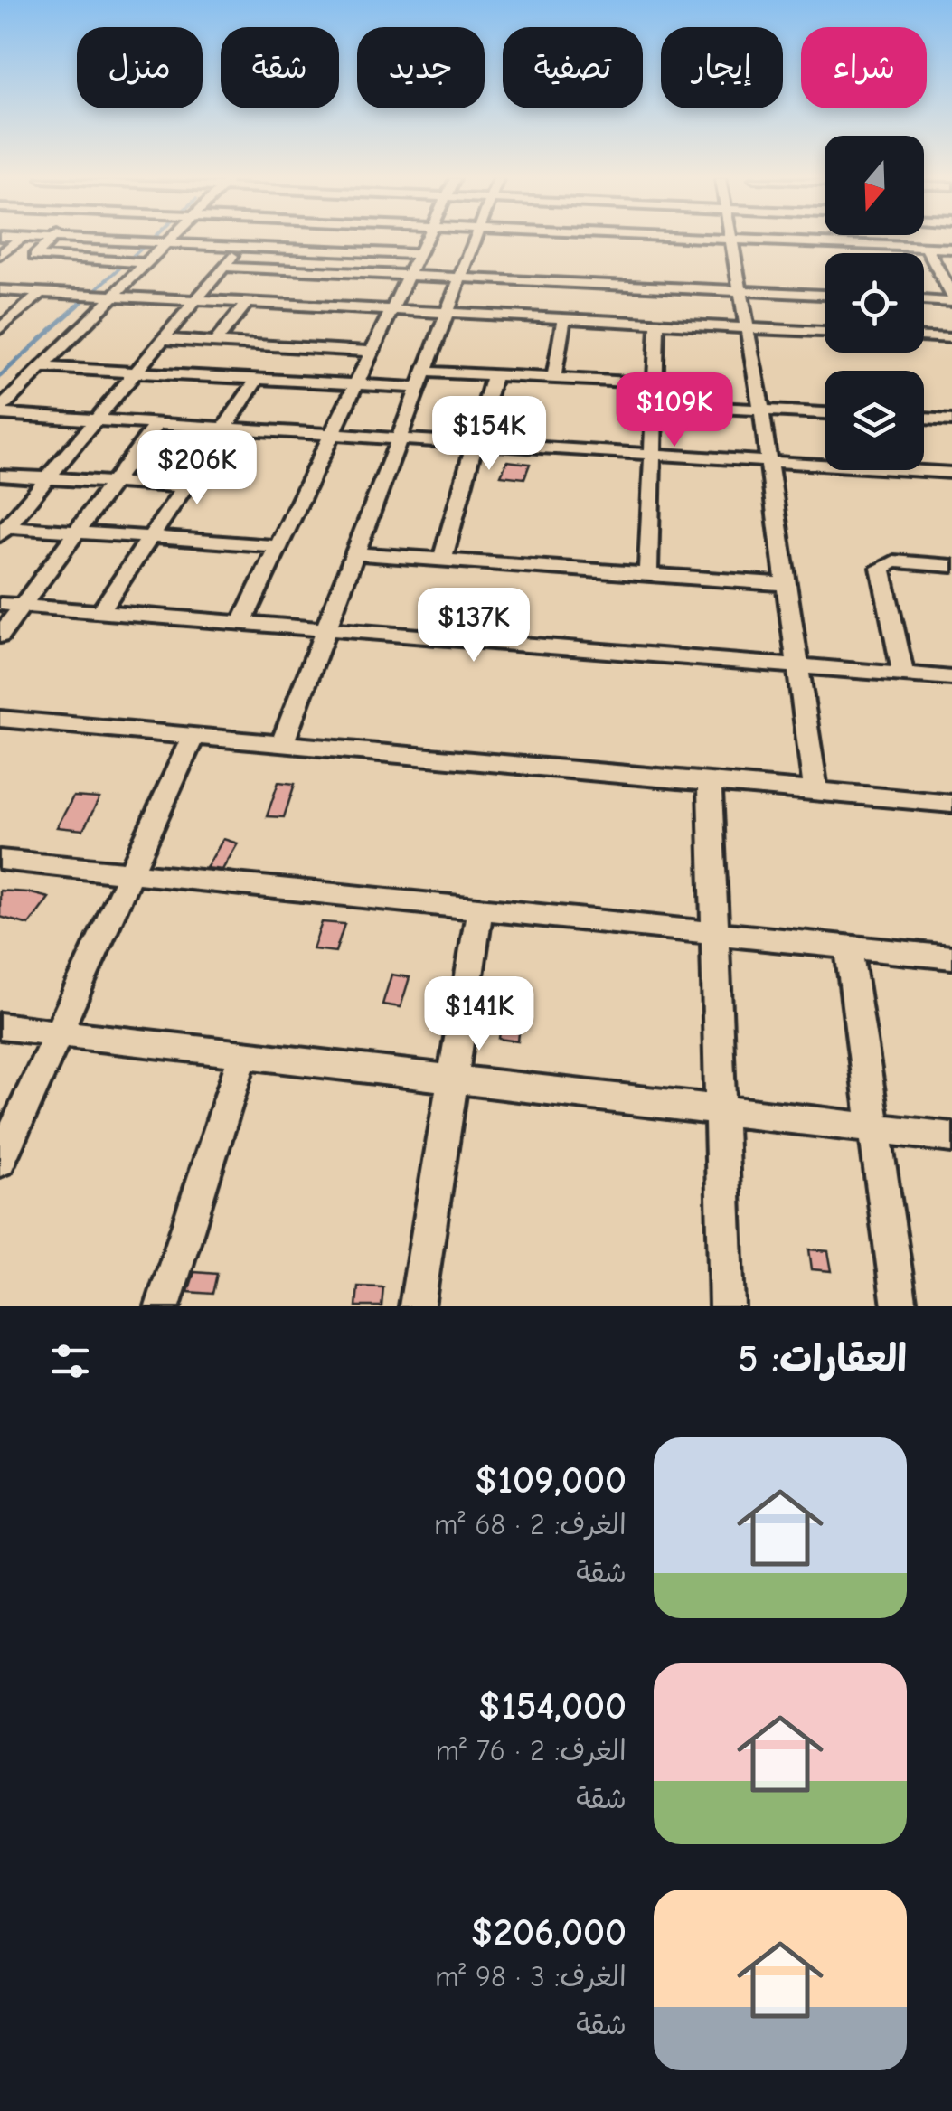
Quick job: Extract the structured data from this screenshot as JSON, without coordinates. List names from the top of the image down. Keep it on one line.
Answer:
{"north":"bottom","page":{"chip":["شراء","إيجار","تصفية","جديد","شقة","منزل"],"price":["$109K","$154K","$206K","$137K","$141K"],"heading":"العقارات: 5","list":[{"name":"$109,000","note":"الغرف: 2 · 68 m² · شقة"},{"name":"$154,000","note":"الغرف: 2 · 76 m² · شقة"},{"name":"$206,000","note":"الغرف: 3 · 98 m² · شقة"}]}}
